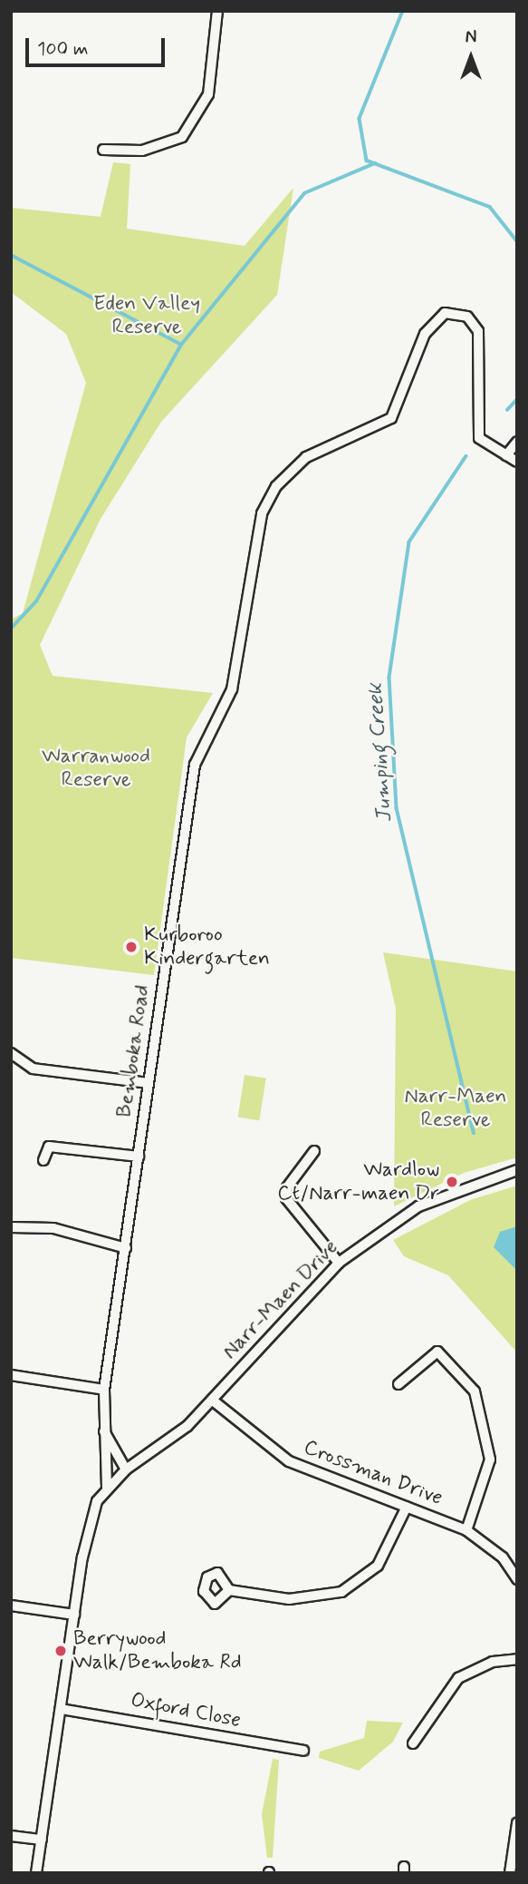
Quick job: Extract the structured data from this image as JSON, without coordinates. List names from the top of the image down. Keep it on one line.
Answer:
{"streets":{"street":["Bemboka Road","Narr-Maen Drive","Crossman Drive","Oxford Close"]},"crossings":[["Narr-Maen Drive","Crossman Drive"]],"water":["Jumping Creek"],"parks":["Eden Valley Reserve","Warranwood Reserve","Narr-Maen Reserve"],"places":["Kurboroo Kindergarten","Wardlow Ct/Narr-maen Dr","Berrywood Walk/Bemboka Rd"],"scale_bar":"100 m","north":"top"}
